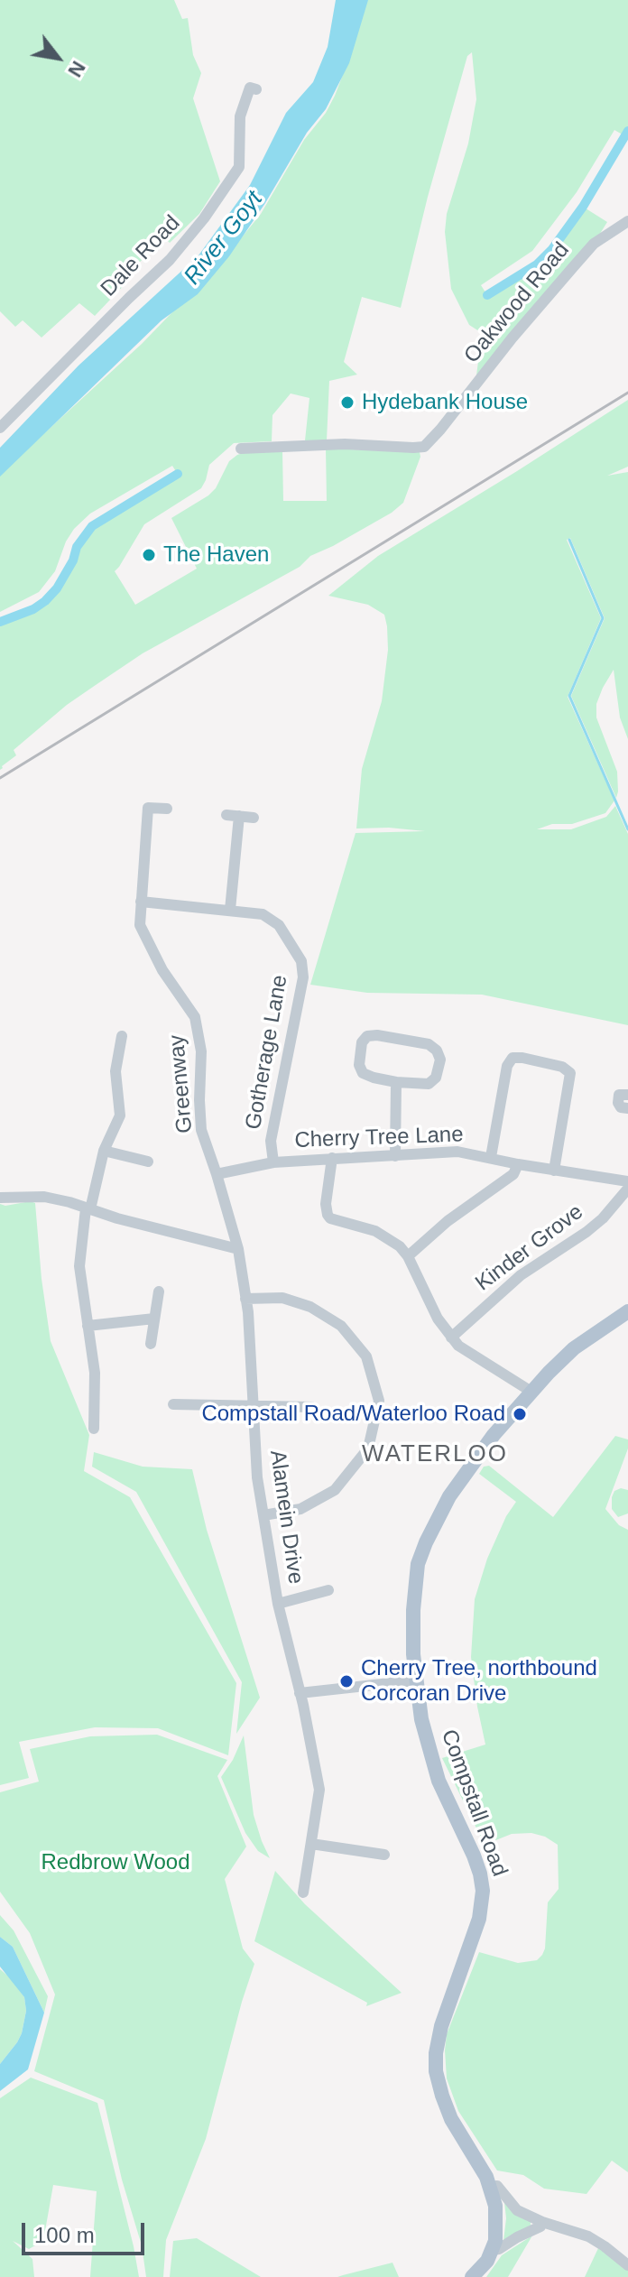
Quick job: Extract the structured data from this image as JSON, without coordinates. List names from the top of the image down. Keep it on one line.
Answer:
{"streets":{"main road":["Compstall Road"],"street":["Dale Road","Oakwood Road","Gotherage Lane","Greenway","Cherry Tree Lane","Kinder Grove","Alamein Drive"]},"crossings":[["Gotherage Lane","Greenway"],["Gotherage Lane","Cherry Tree Lane"],["Greenway","Cherry Tree Lane"],["Greenway","Alamein Drive"],["Cherry Tree Lane","Alamein Drive"]],"districts":["WATERLOO"],"water":["River Goyt"],"parks":["Redbrow Wood"],"places":["Hydebank House","The Haven","Compstall Road/Waterloo Road","Cherry Tree, northbound Corcoran Drive"],"scale_bar":"100 m","north":"bottom right"}
